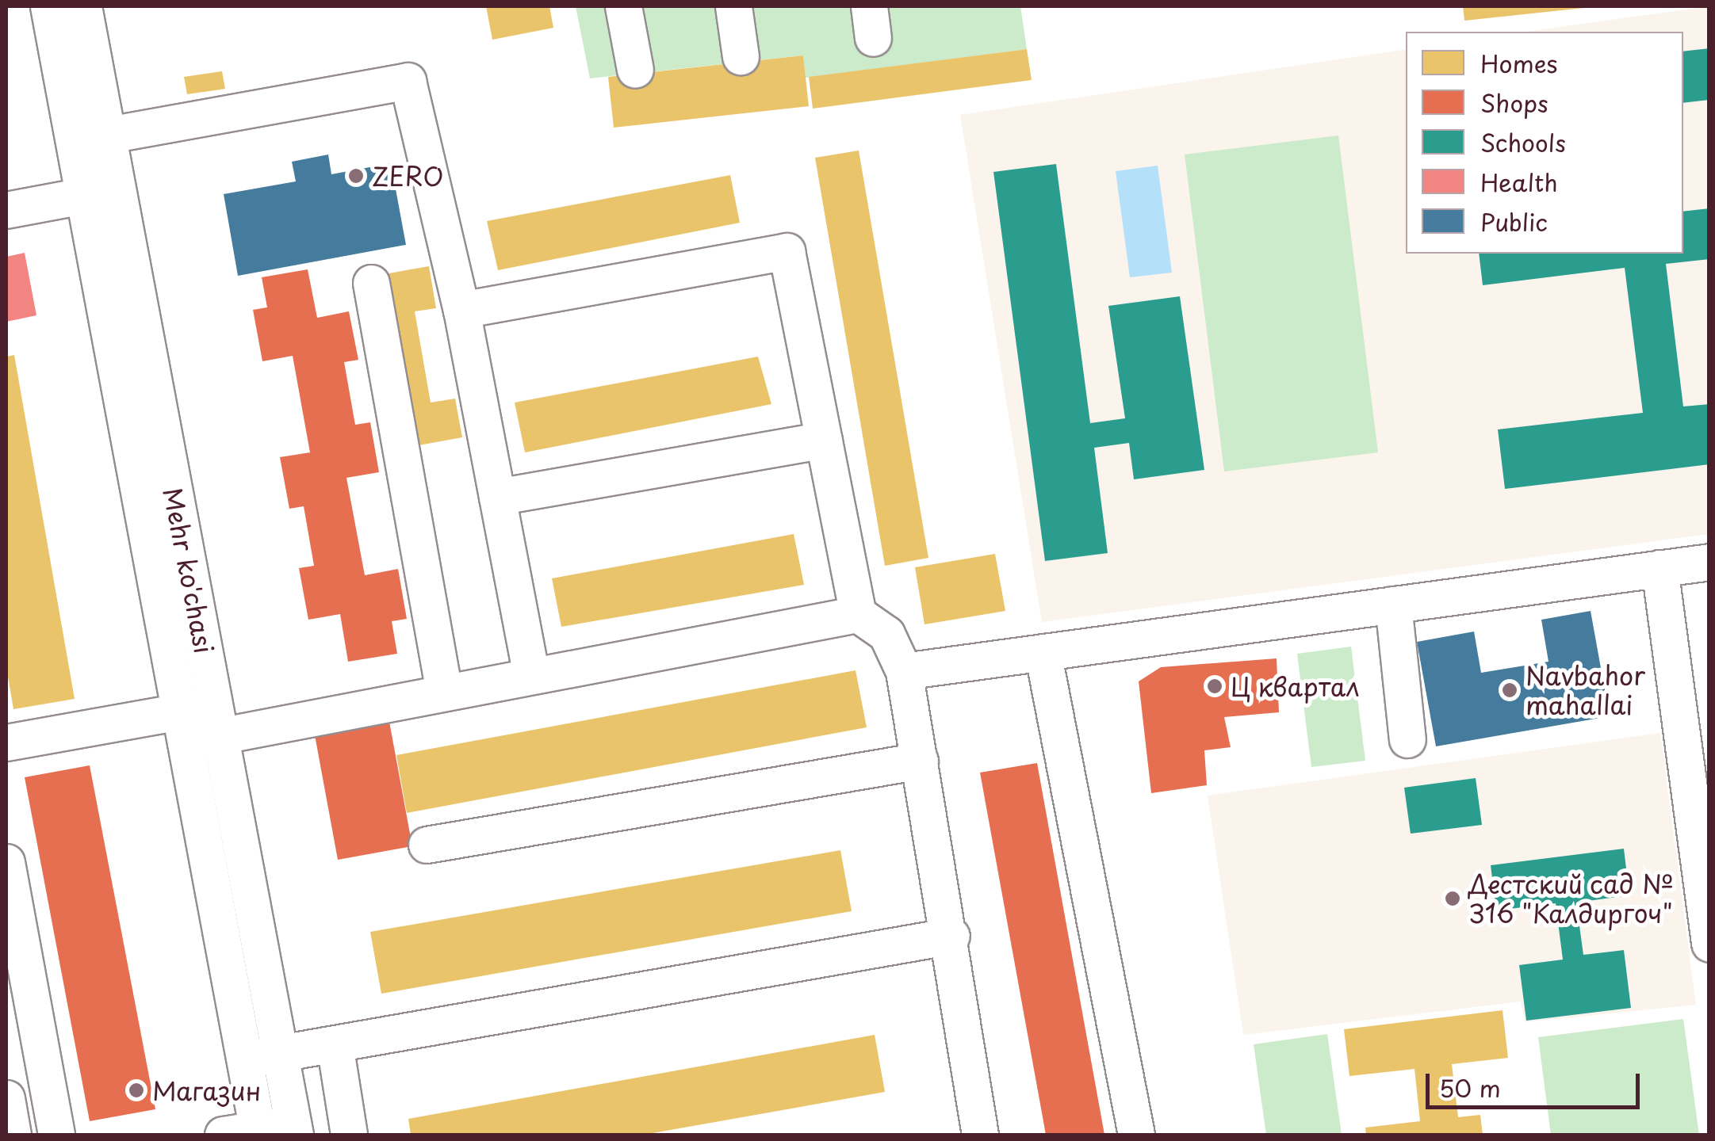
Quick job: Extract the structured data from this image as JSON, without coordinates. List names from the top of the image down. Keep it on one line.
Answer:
{"streets":{"street":["Mehr ko'chasi"]},"places":["ZERO","Ц квартал","Navbahor mahallai","Дестский сад № 316 \"Калдиргоч\"","Магазин"],"legend":["Homes","Shops","Schools","Health","Public"],"scale_bar":"50 m"}
